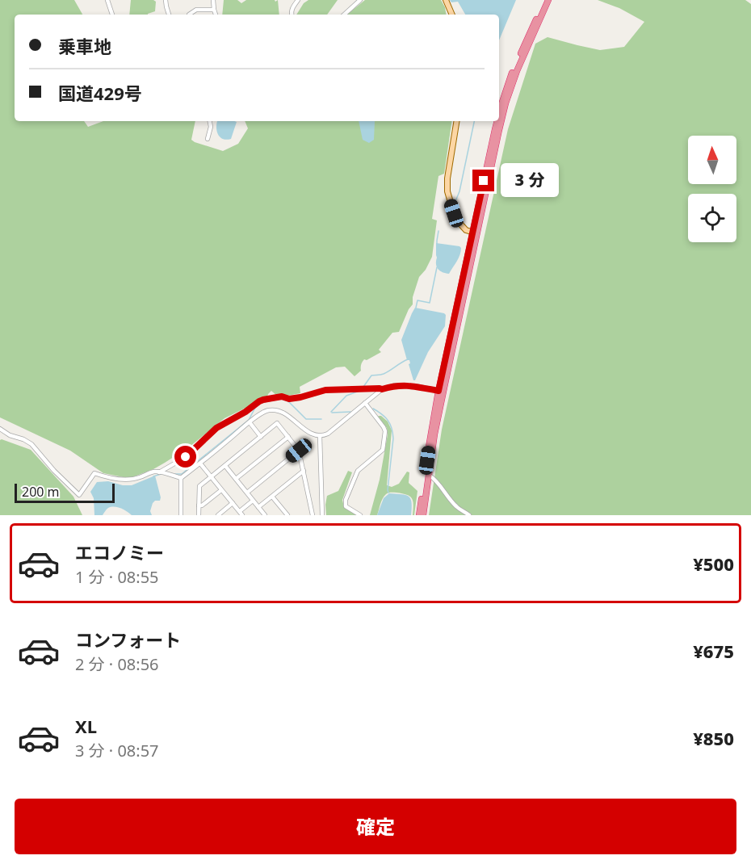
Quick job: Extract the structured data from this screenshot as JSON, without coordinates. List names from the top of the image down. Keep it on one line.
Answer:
{"scale_bar":"200 m","north":"top","page":{"banner":["乗車地","国道429号"],"bubble":"3 分","scale":"200 m","list":[{"name":"エコノミー","note":"1 分 · 08:55","value":"¥500"},{"name":"コンフォート","note":"2 分 · 08:56","value":"¥675"},{"name":"XL","note":"3 分 · 08:57","value":"¥850"}],"buttons":"確定"}}
